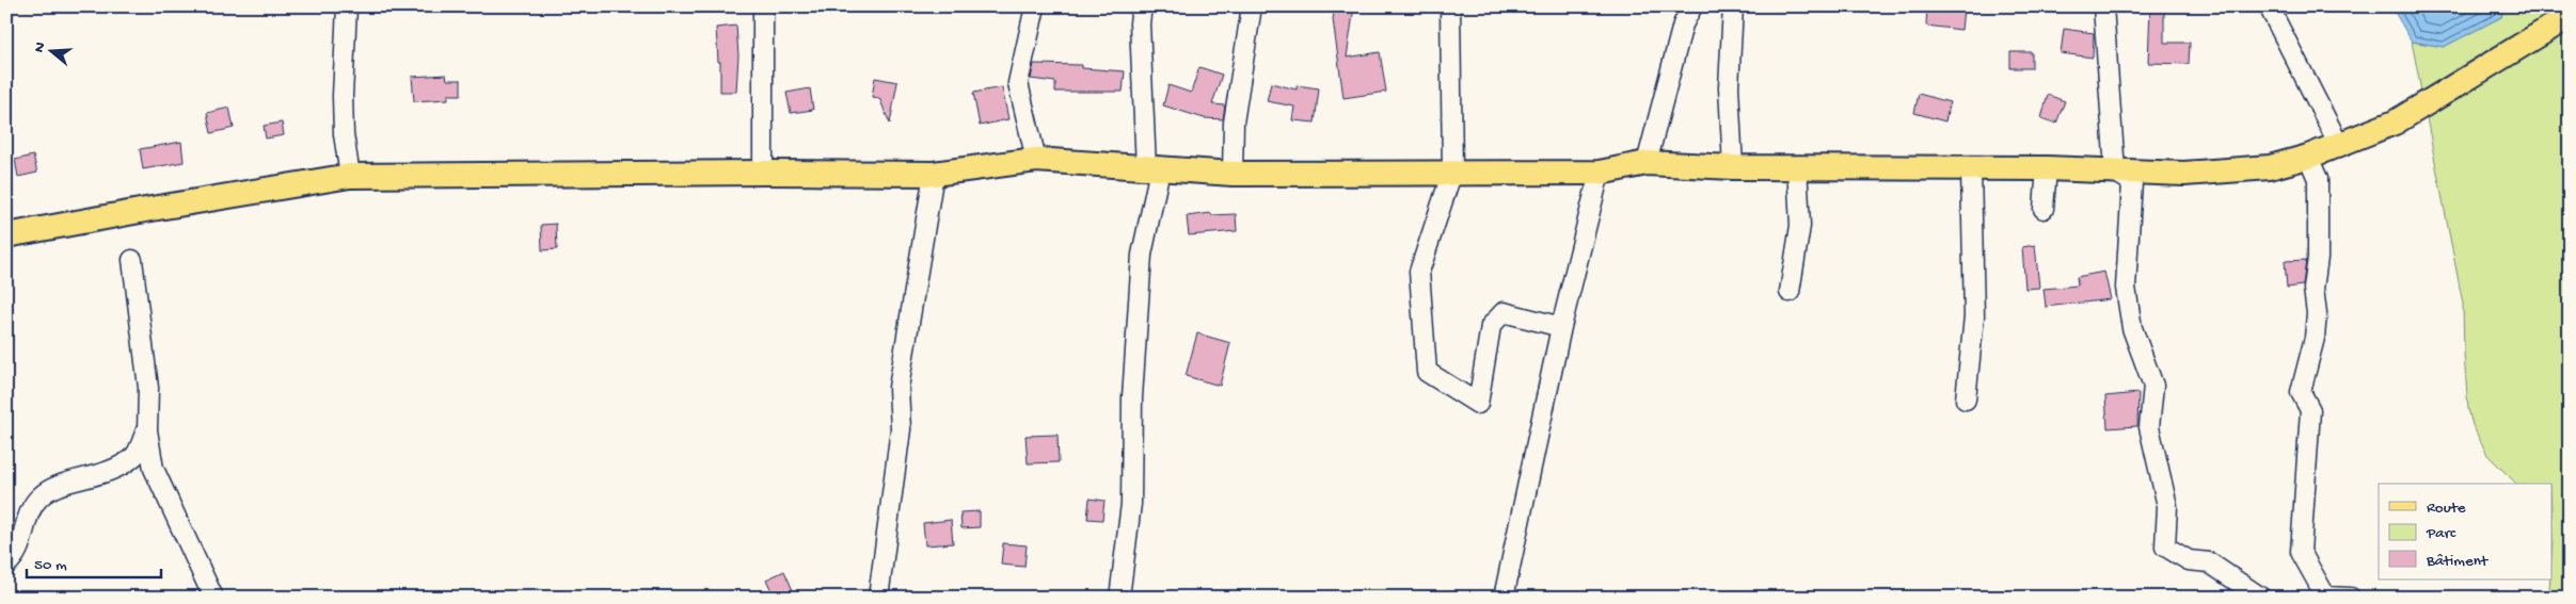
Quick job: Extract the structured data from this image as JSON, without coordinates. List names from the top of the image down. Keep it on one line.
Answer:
{"legend":["Route","Parc","Bâtiment"],"scale_bar":"50 m","north":"left"}
